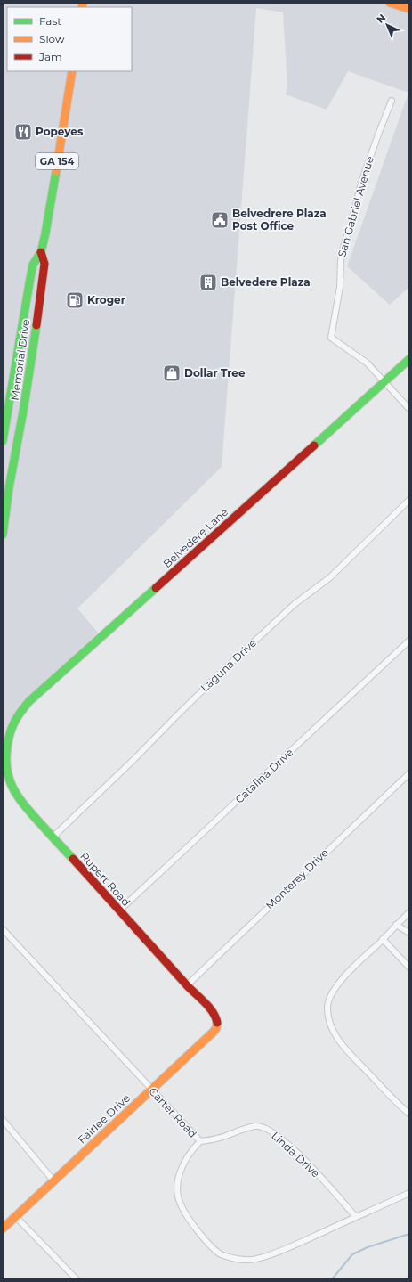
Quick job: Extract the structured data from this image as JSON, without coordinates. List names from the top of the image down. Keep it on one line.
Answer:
{"streets":{"street":["GA 154","San Gabriel Avenue","Memorial Drive","Belvedere Lane","Laguna Drive","Catalina Drive","Rupert Road","Monterey Drive","Carter Road","Fairlee Drive","Linda Drive"]},"crossings":[["San Gabriel Avenue","Belvedere Lane"],["Belvedere Lane","Rupert Road"],["Laguna Drive","Rupert Road"],["Catalina Drive","Rupert Road"],["Rupert Road","Monterey Drive"],["Rupert Road","Fairlee Drive"],["Carter Road","Fairlee Drive"],["Carter Road","Linda Drive"]],"places":{"restaurant":["Popeyes"],"public building":["Belvedrere Plaza Post Office"],"building":["Belvedere Plaza"],"fuel station":["Kroger"],"shop":["Dollar Tree"]},"legend":["Fast","Slow","Jam"],"north":"top left"}
